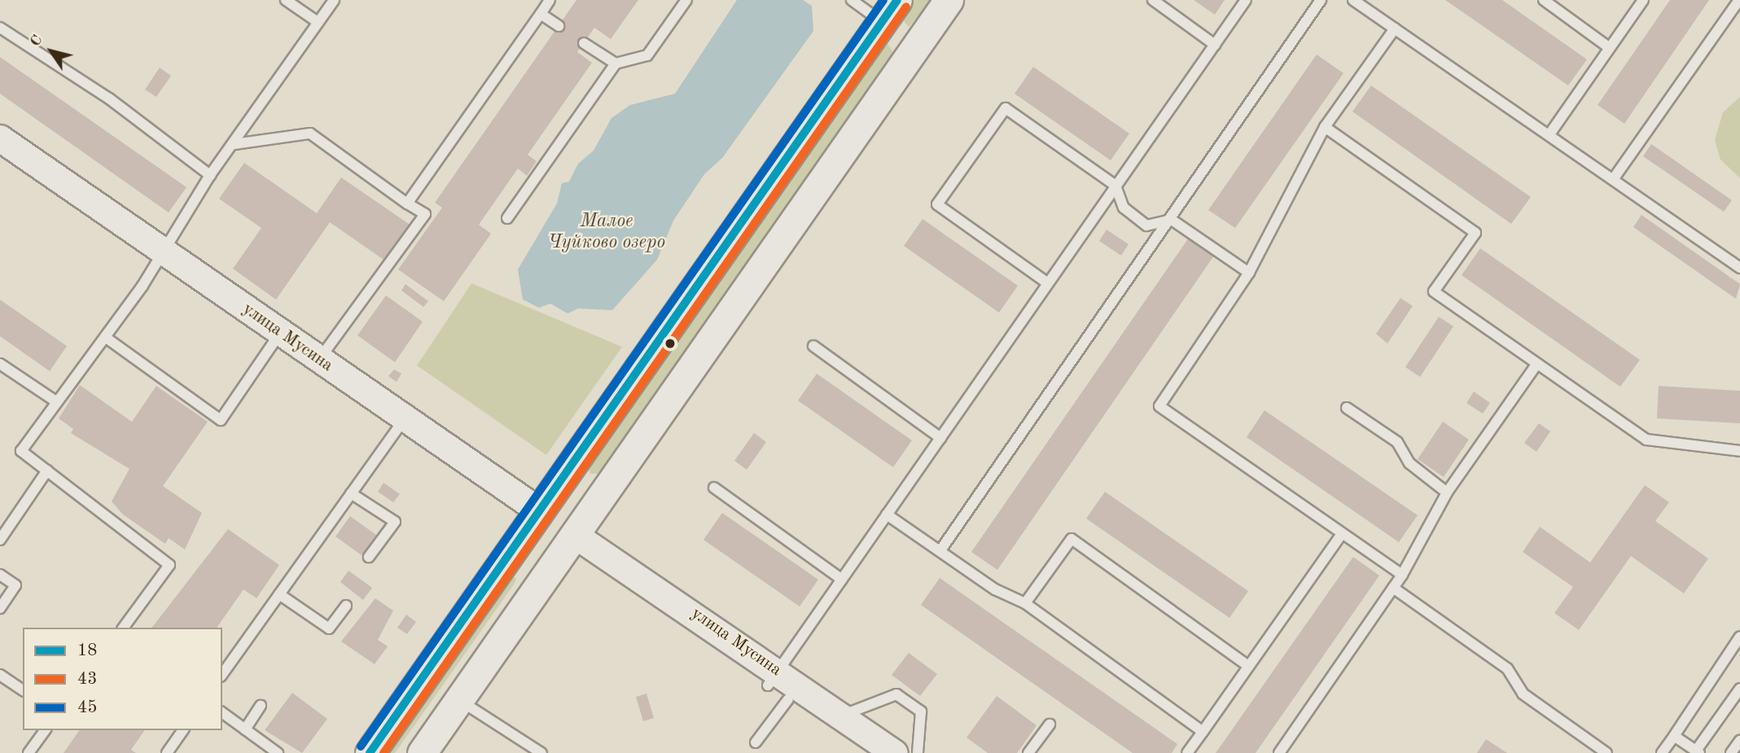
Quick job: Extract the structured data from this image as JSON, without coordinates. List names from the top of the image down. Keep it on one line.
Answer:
{"streets":{"main road":["улица Мусина"]},"water":["Малое Чуйково озеро"],"lines":["transit line 18","transit line 45","transit line 43"],"legend":["18","43","45"],"north":"top left"}
